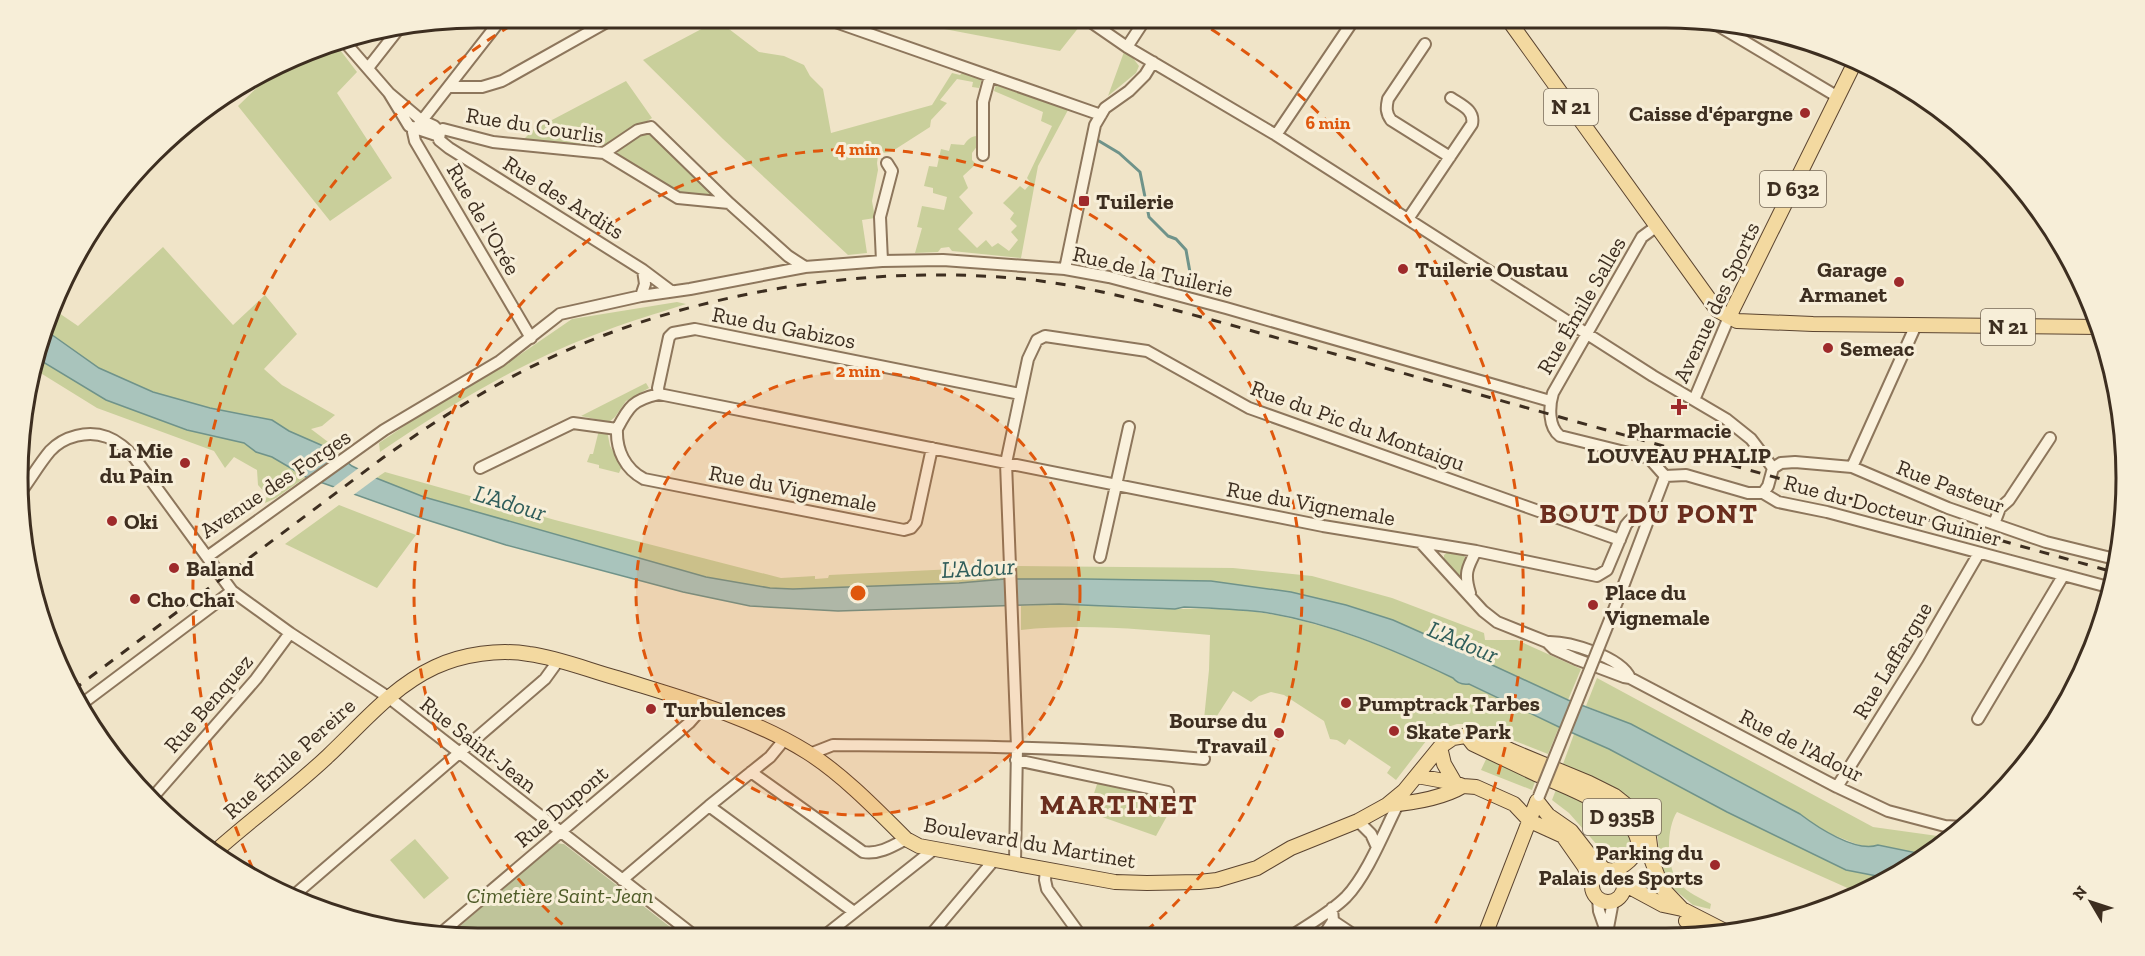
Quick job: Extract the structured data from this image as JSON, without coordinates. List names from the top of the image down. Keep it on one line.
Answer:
{"streets":{"main road":["N 21","D 632","Avenue des Sports","Rue Émile Pereire","D 935B","Boulevard du Martinet"],"street":["Rue du Courlis","Rue des Ardits","Rue de l'Orée","Rue de la Tuilerie","Rue Émile Salles","Rue du Gabizos","Rue du Pic du Montaigu","Avenue des Forges","Rue Pasteur","Rue du Vignemale","Rue du Docteur Guinier","Rue Laffargue","Rue Benquez","Rue Saint-Jean","Rue de l'Adour","Rue Dupont"]},"crossings":[["N 21","Avenue des Sports"],["N 21","Rue Émile Salles"],["Rue du Courlis","Rue des Ardits"],["Rue des Ardits","Rue de l'Orée"],["Rue des Ardits","Rue de la Tuilerie"],["Rue de l'Orée","Avenue des Forges"],["Rue de la Tuilerie","Rue Émile Salles"],["Rue de la Tuilerie","Avenue des Forges"],["Rue Émile Salles","Rue du Docteur Guinier"],["Rue du Gabizos","Rue du Pic du Montaigu"],["Rue du Gabizos","Rue du Vignemale"],["Rue du Pic du Montaigu","Rue du Vignemale"],["Avenue des Forges","Rue Saint-Jean"],["Rue du Vignemale","Rue de l'Adour"],["Rue du Docteur Guinier","Rue Laffargue"],["Rue Laffargue","Rue de l'Adour"],["Rue Benquez","Rue Saint-Jean"],["Rue Saint-Jean","Rue Émile Pereire"],["Rue Saint-Jean","Rue Dupont"],["Rue Saint-Jean","Boulevard du Martinet"],["Rue Émile Pereire","Boulevard du Martinet"],["Rue Dupont","Boulevard du Martinet"]],"districts":["BOUT DU PONT","MARTINET"],"water":["L'Adour"],"parks":["Cimetière Saint-Jean"],"places":{"other":["Caisse d'épargne","Tuilerie Oustau","Garage Armanet","Semeac","La Mie du Pain","Oki","Baland","Cho Chaï","Place du Vignemale","Pumptrack Tarbes","Turbulences","Skate Park","Bourse du Travail","Parking du Palais des Sports"],"transit":["Tuilerie"],"health":["Pharmacie LOUVEAU PHALIP"]},"north":"top left","rings":["6 min","4 min","2 min"]}
